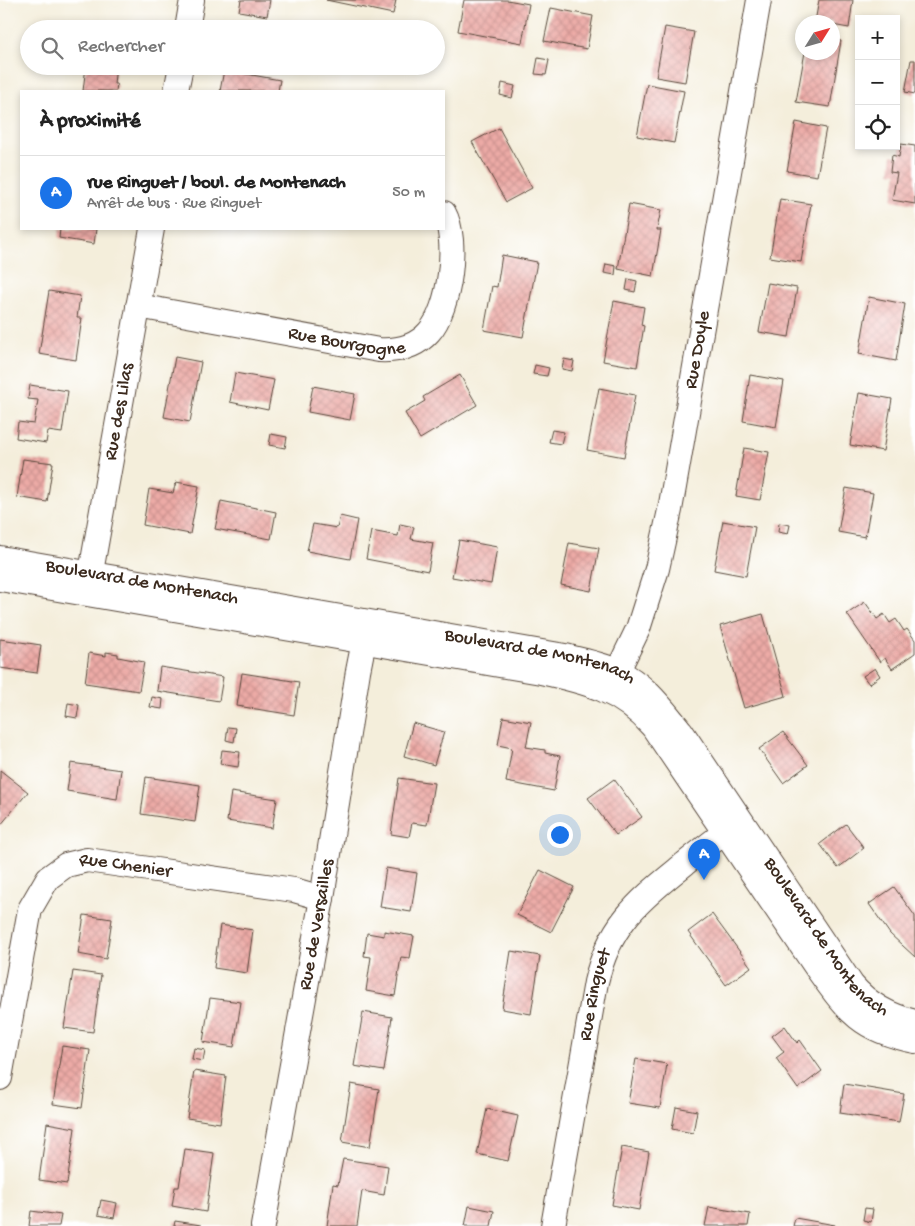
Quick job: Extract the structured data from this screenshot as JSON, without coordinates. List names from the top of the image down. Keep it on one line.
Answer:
{"streets":{"street":["Rue Bourgogne","Rue Doyle","Rue des Lilas","Boulevard de Montenach","Rue Chenier","Rue de Versailles","Rue Ringuet"]},"crossings":[["Rue Bourgogne","Rue des Lilas"],["Rue Doyle","Boulevard de Montenach"],["Rue des Lilas","Boulevard de Montenach"],["Boulevard de Montenach","Rue de Versailles"],["Boulevard de Montenach","Rue Ringuet"],["Rue Chenier","Rue de Versailles"]],"north":"top right","page":{"map_buttons":["+","−"],"search":"Rechercher","heading":"À proximité","list":[{"mark":"A","name":"rue Ringuet / boul. de Montenach","note":"Arrêt de bus · Rue Ringuet","value":"50 m"}],"pins":"A"}}
